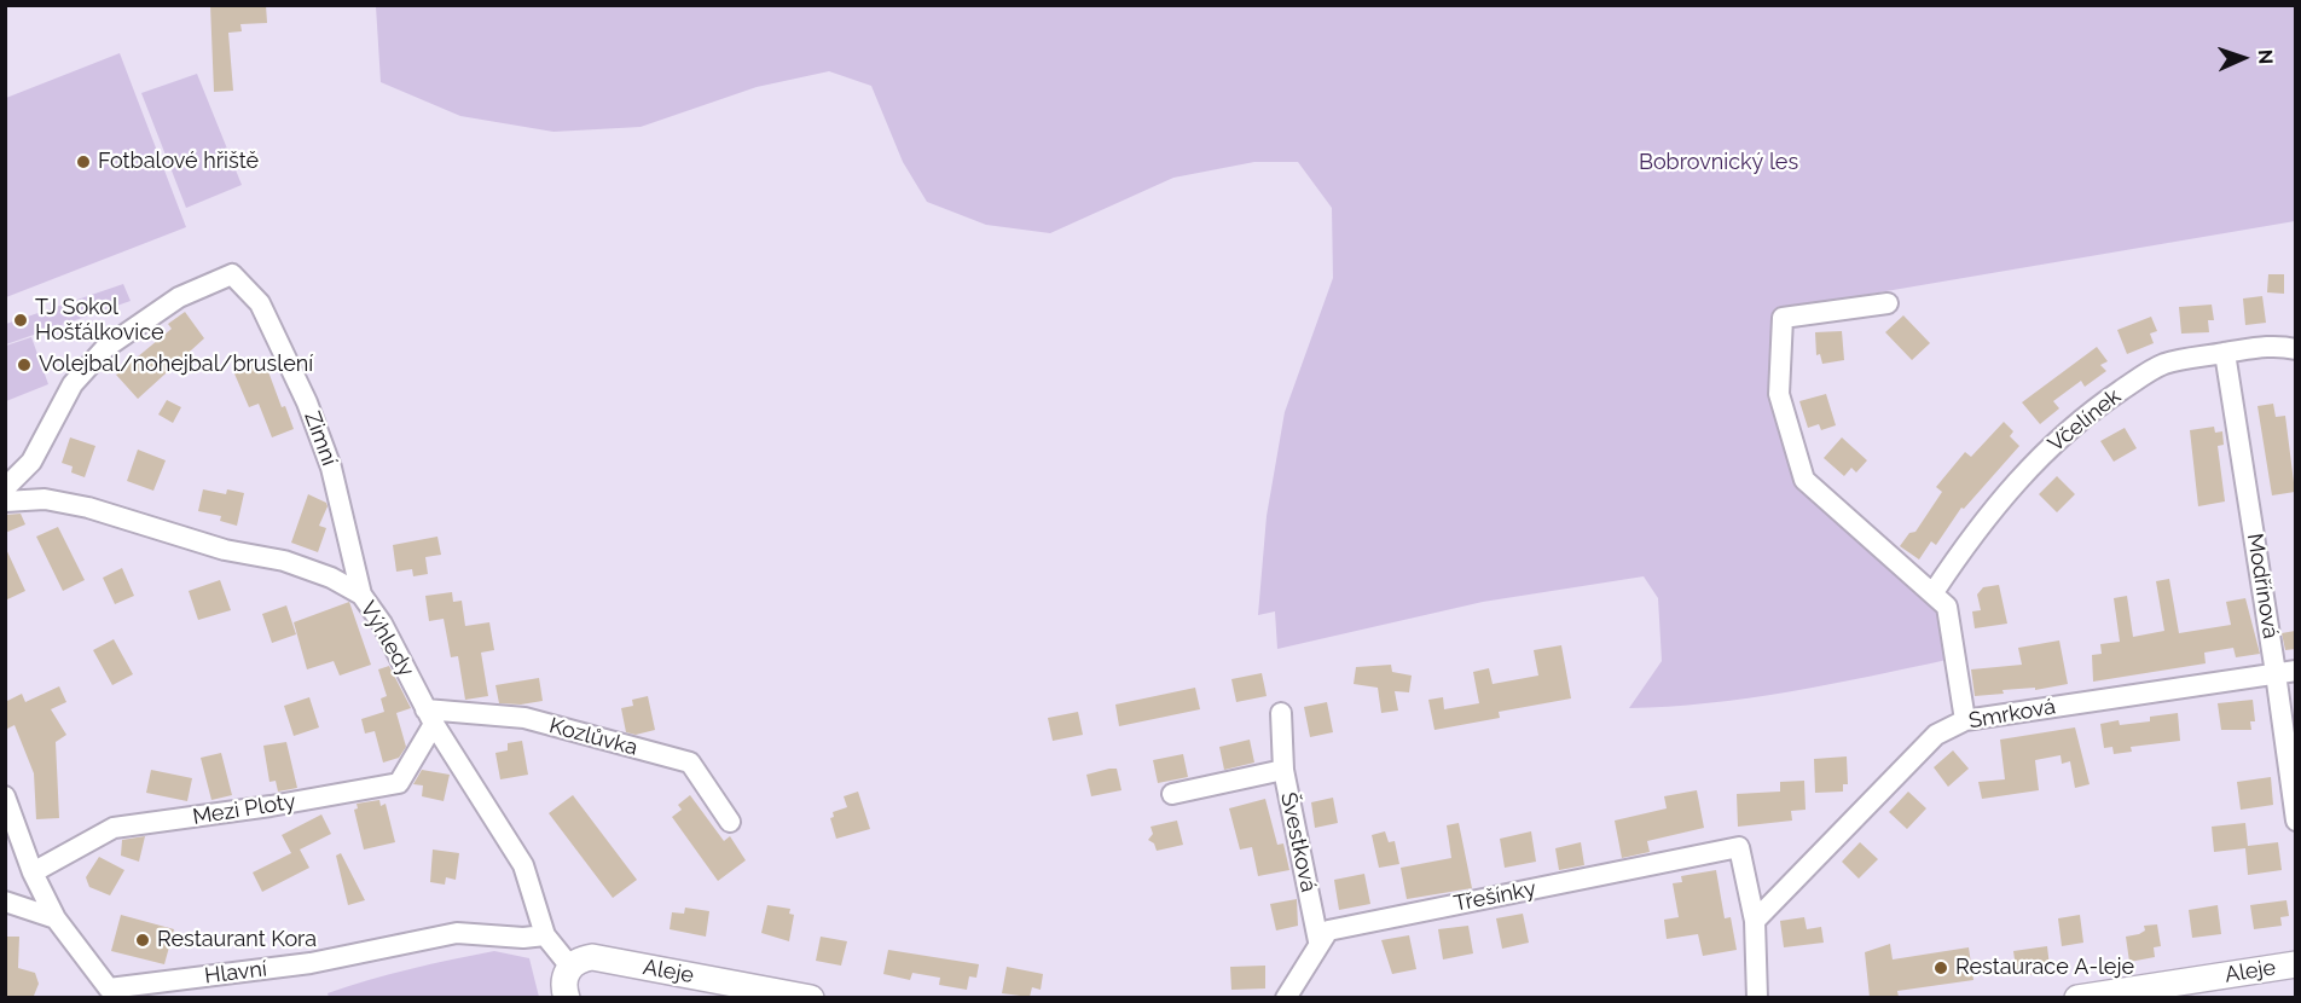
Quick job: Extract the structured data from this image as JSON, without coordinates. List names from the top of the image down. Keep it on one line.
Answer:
{"streets":{"street":["Včelínek","Zimní","Modřínová","Výhledy","Smrková","Kozlůvka","Mezi Ploty","Švestková","Třešínky","Aleje","Hlavní"]},"crossings":[["Včelínek","Modřínová"],["Zimní","Výhledy"],["Modřínová","Smrková"],["Výhledy","Kozlůvka"],["Výhledy","Mezi Ploty"],["Výhledy","Aleje"],["Výhledy","Hlavní"],["Smrková","Třešínky"],["Kozlůvka","Mezi Ploty"],["Mezi Ploty","Hlavní"],["Švestková","Třešínky"]],"parks":["Bobrovnický les"],"places":["Fotbalové hřiště","TJ Sokol Hošťálkovice","Volejbal/nohejbal/bruslení","Restaurant Kora","Restaurace A-leje"],"north":"right"}
